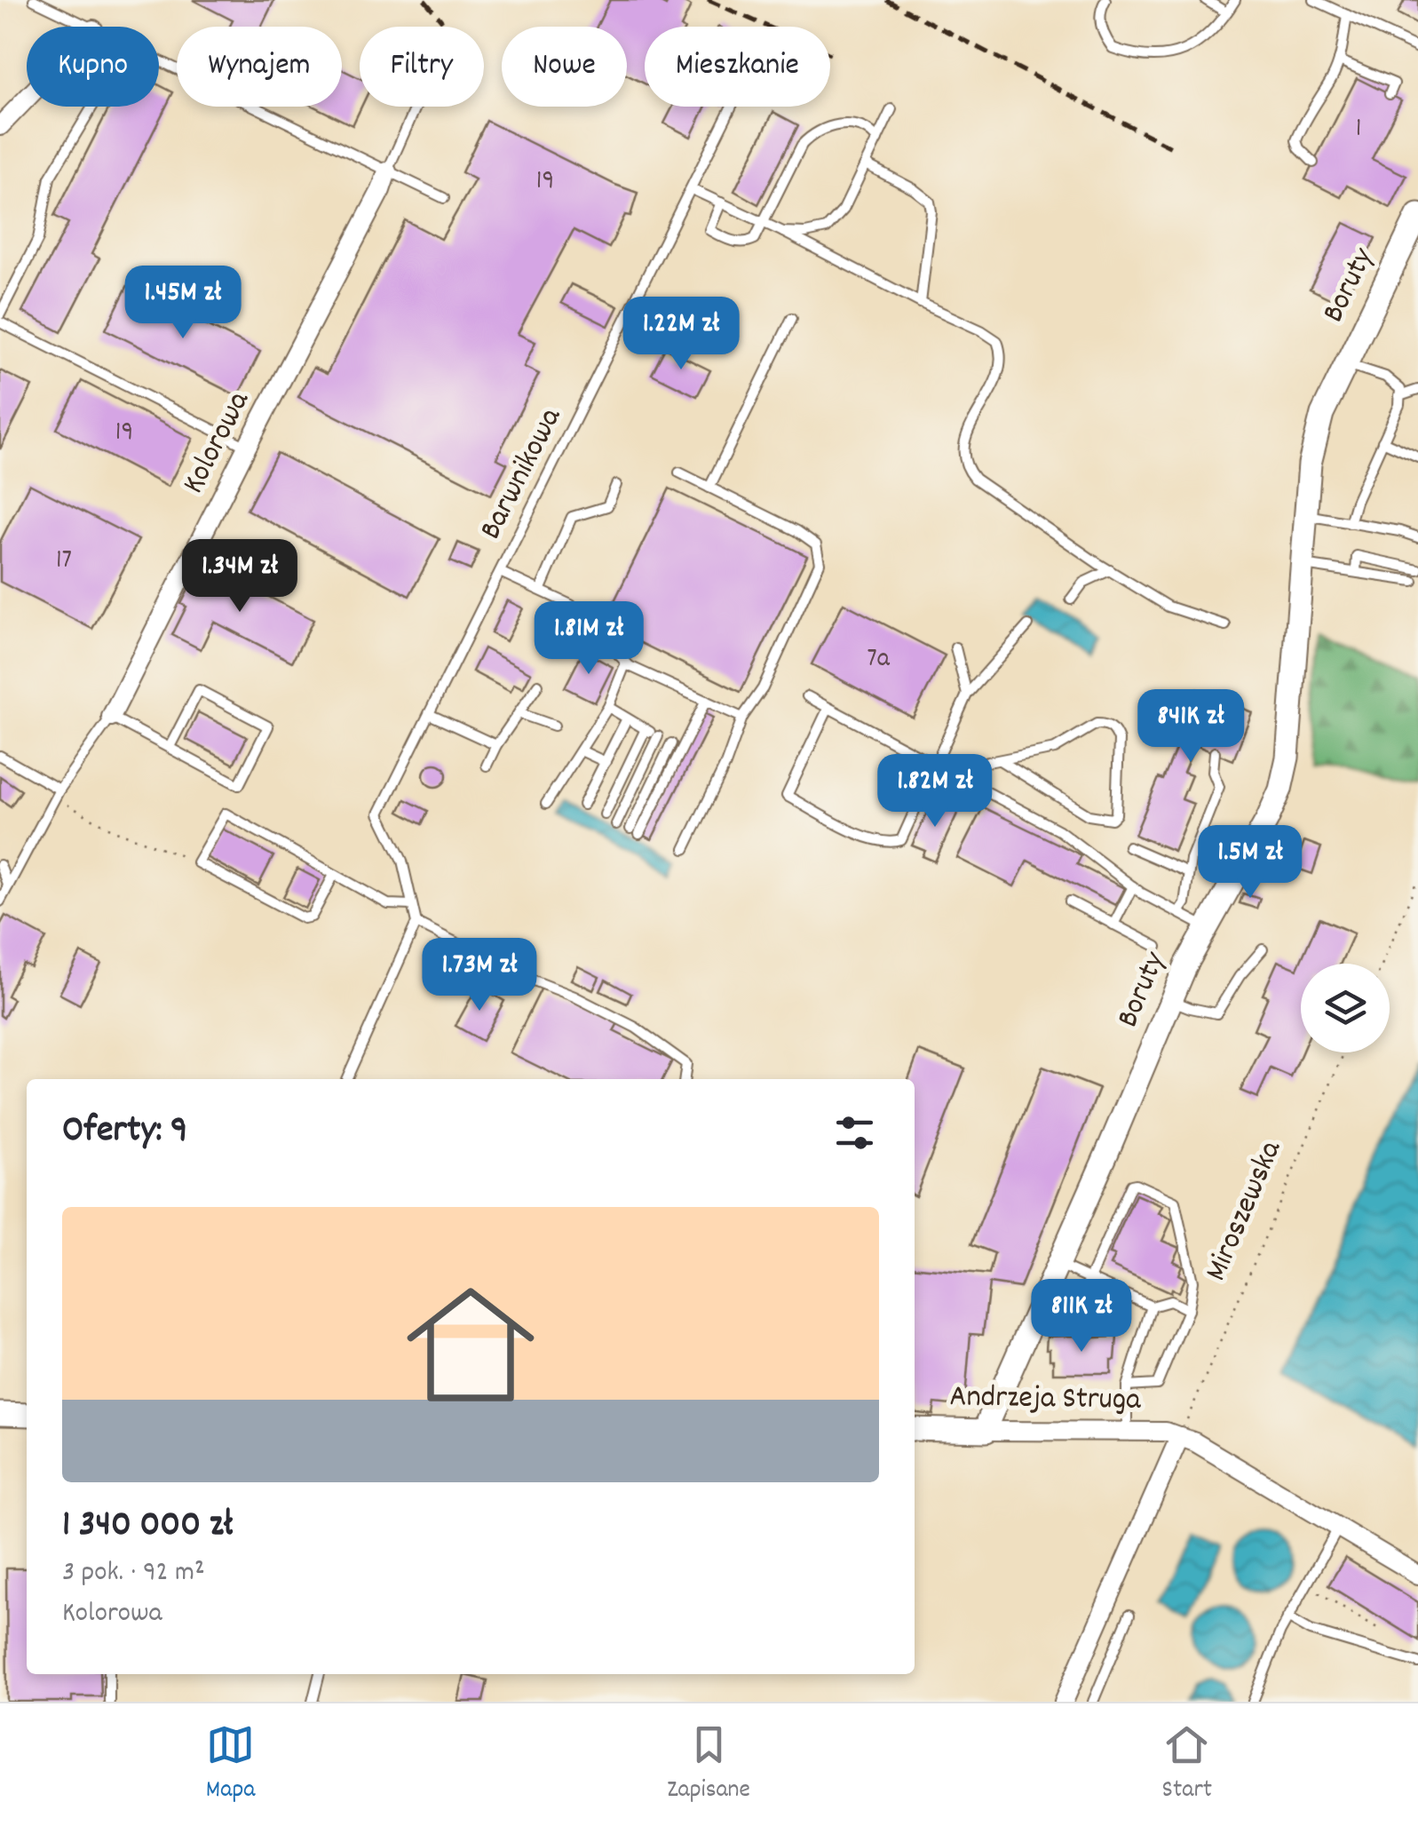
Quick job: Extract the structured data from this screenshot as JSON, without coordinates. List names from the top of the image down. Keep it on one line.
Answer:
{"streets":{"street":["Boruty","Kolorowa","Andrzeja Struga"],"lane":["Barwnikowa"],"path":["Miroszewska"]},"crossings":[["Boruty","Andrzeja Struga"],["Miroszewska","Andrzeja Struga"]],"house_numbers":["1","19","19","17","7a"],"page":{"chip":["Kupno","Wynajem","Filtry","Nowe","Mieszkanie"],"price":["1.45M zł","1.22M zł","1.34M zł","1.81M zł","841K zł","1.82M zł","1.5M zł","1.73M zł","811K zł"],"heading":"Oferty: 9","list":[{"name":"1 340 000 zł","note":"3 pok. · 92 m² · Kolorowa"}],"tabs":["Mapa","Zapisane","Start"]}}
